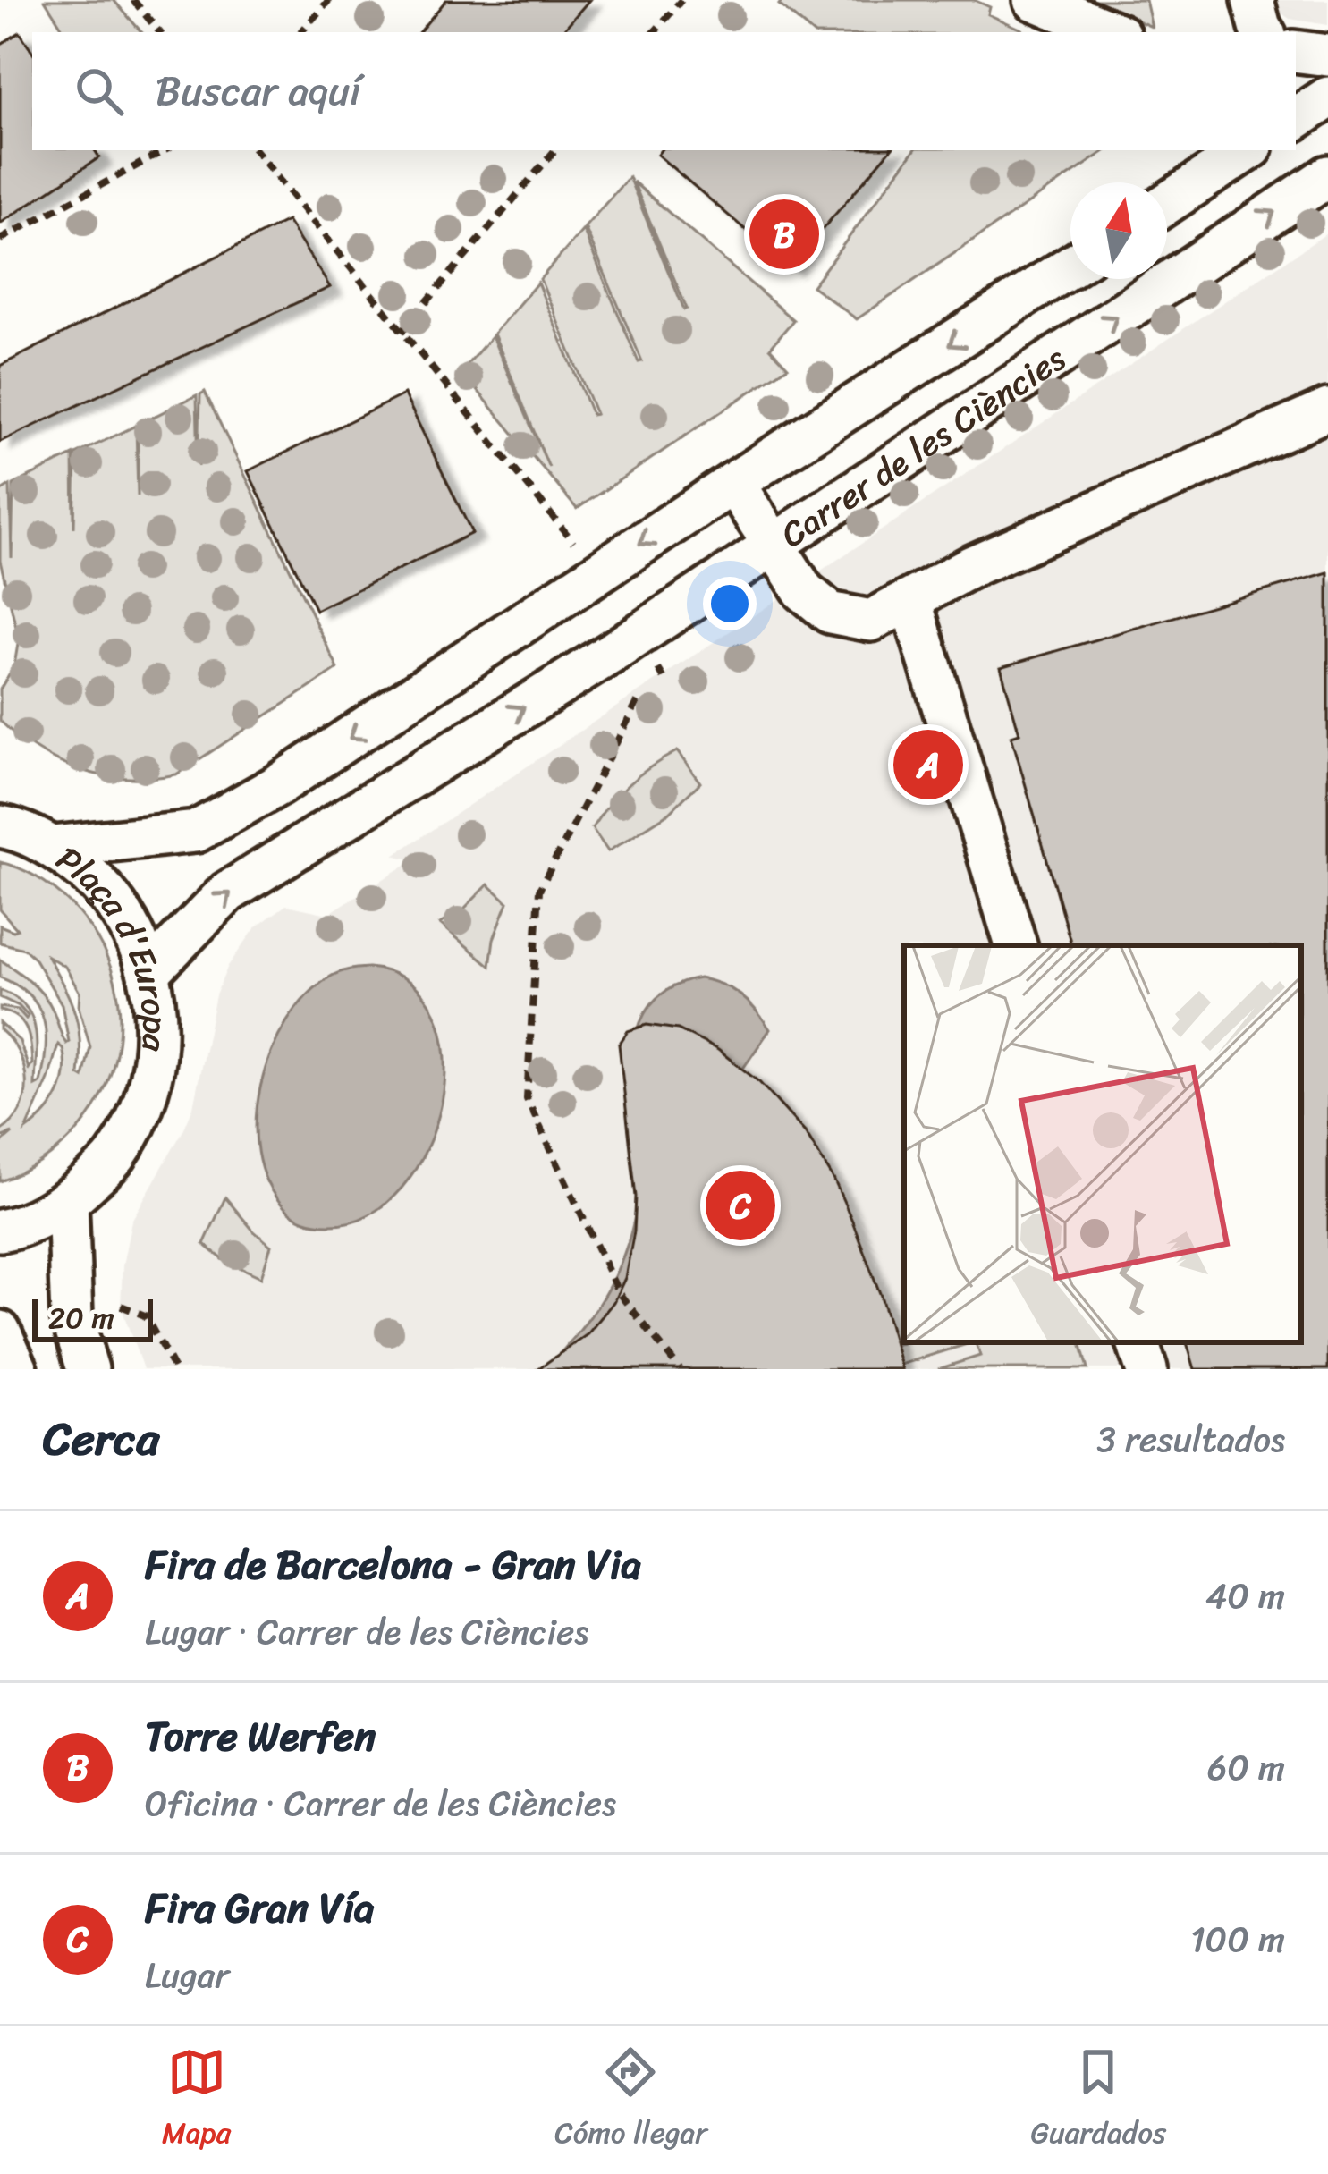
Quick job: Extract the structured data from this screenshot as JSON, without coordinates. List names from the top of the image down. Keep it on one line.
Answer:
{"streets":{"street":["Carrer de les Ciències","Plaça d'Europa"]},"crossings":[["Carrer de les Ciències","Plaça d'Europa"]],"scale_bar":"20 m","north":"top","page":{"search":"Buscar aquí","pins":["B","A","C"],"scale":"20 m","heading":["Cerca","3 resultados"],"list":[{"mark":"A","name":"Fira de Barcelona - Gran Via","note":"Lugar · Carrer de les Ciències","value":"40 m"},{"mark":"B","name":"Torre Werfen","note":"Oficina · Carrer de les Ciències","value":"60 m"},{"mark":"C","name":"Fira Gran Vía","note":"Lugar","value":"100 m"}],"nav":["Mapa","Cómo llegar","Guardados"]}}
